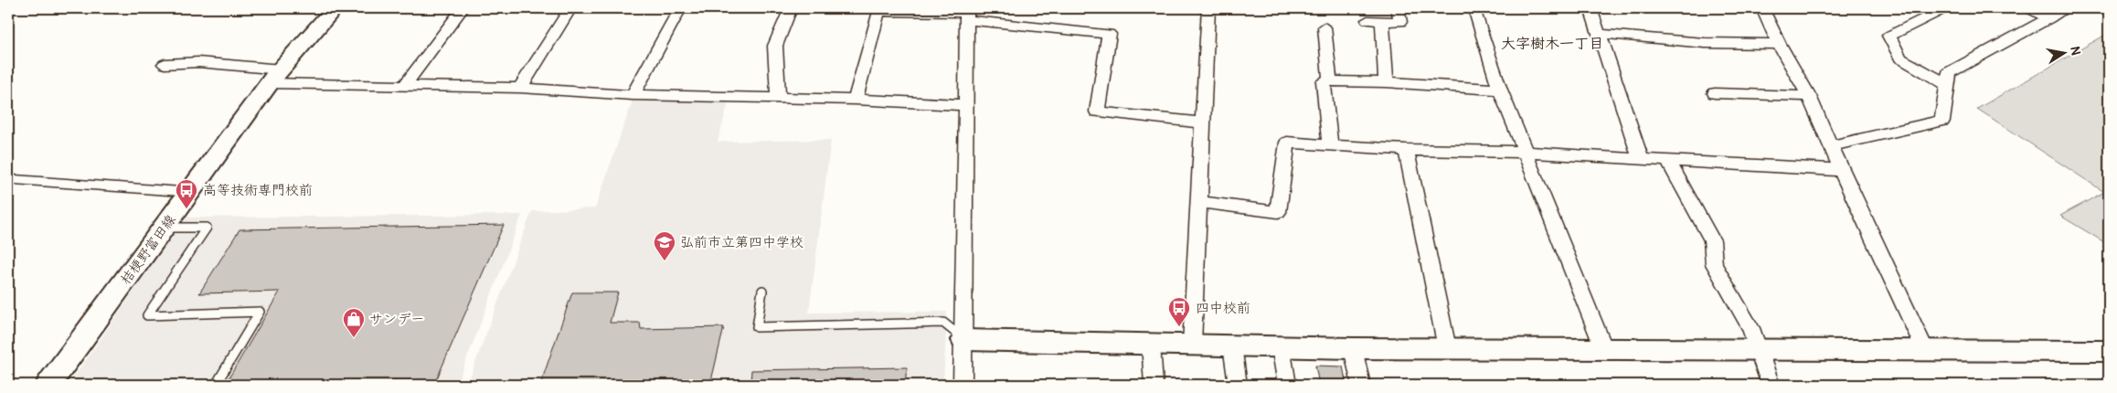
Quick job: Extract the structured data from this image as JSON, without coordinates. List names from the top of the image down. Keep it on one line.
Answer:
{"streets":{"street":["桔梗野富田線"]},"districts":["大字樹木一丁目"],"places":{"bus stop":["高等技術専門校前","四中校前"],"school or university":["弘前市立第四中学校"],"shop":["サンデー"]},"north":"right"}
